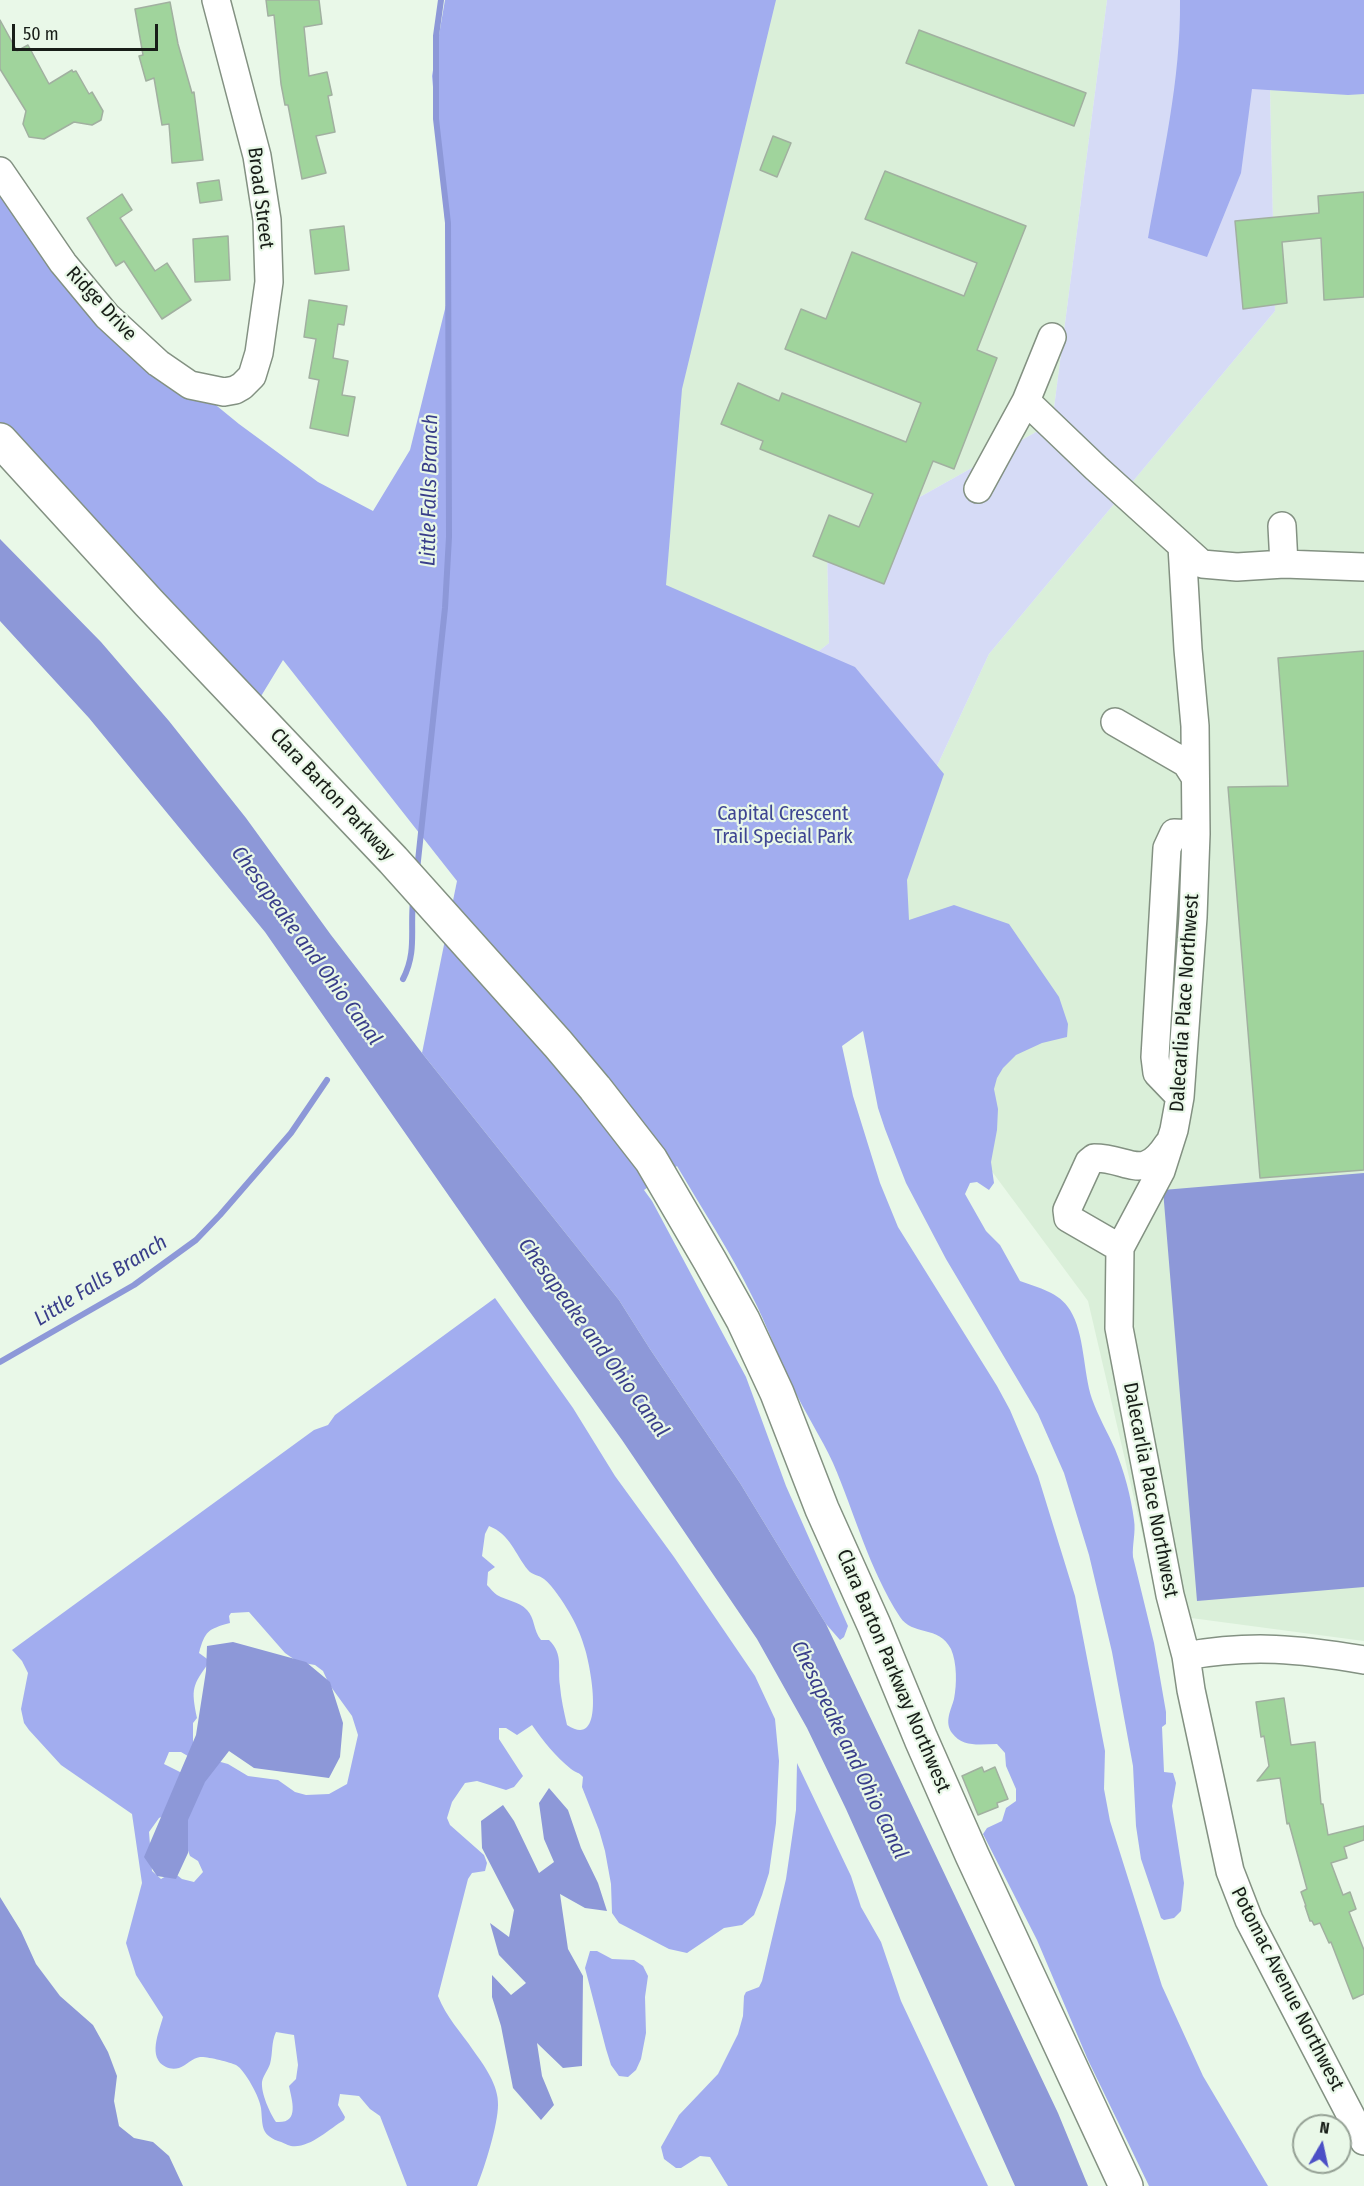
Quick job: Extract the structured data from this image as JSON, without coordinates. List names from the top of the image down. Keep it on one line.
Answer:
{"streets":{"highway":["Clara Barton Parkway","Clara Barton Parkway Northwest"],"street":["Broad Street","Ridge Drive","Dalecarlia Place Northwest","Potomac Avenue Northwest"]},"crossings":[["Broad Street","Ridge Drive"],["Clara Barton Parkway","Clara Barton Parkway Northwest"],["Dalecarlia Place Northwest","Potomac Avenue Northwest"]],"water":["Little Falls Branch","Chesapeake and Ohio Canal"],"parks":["Capital Crescent Trail Special Park"],"scale_bar":"50 m","north":"top"}
